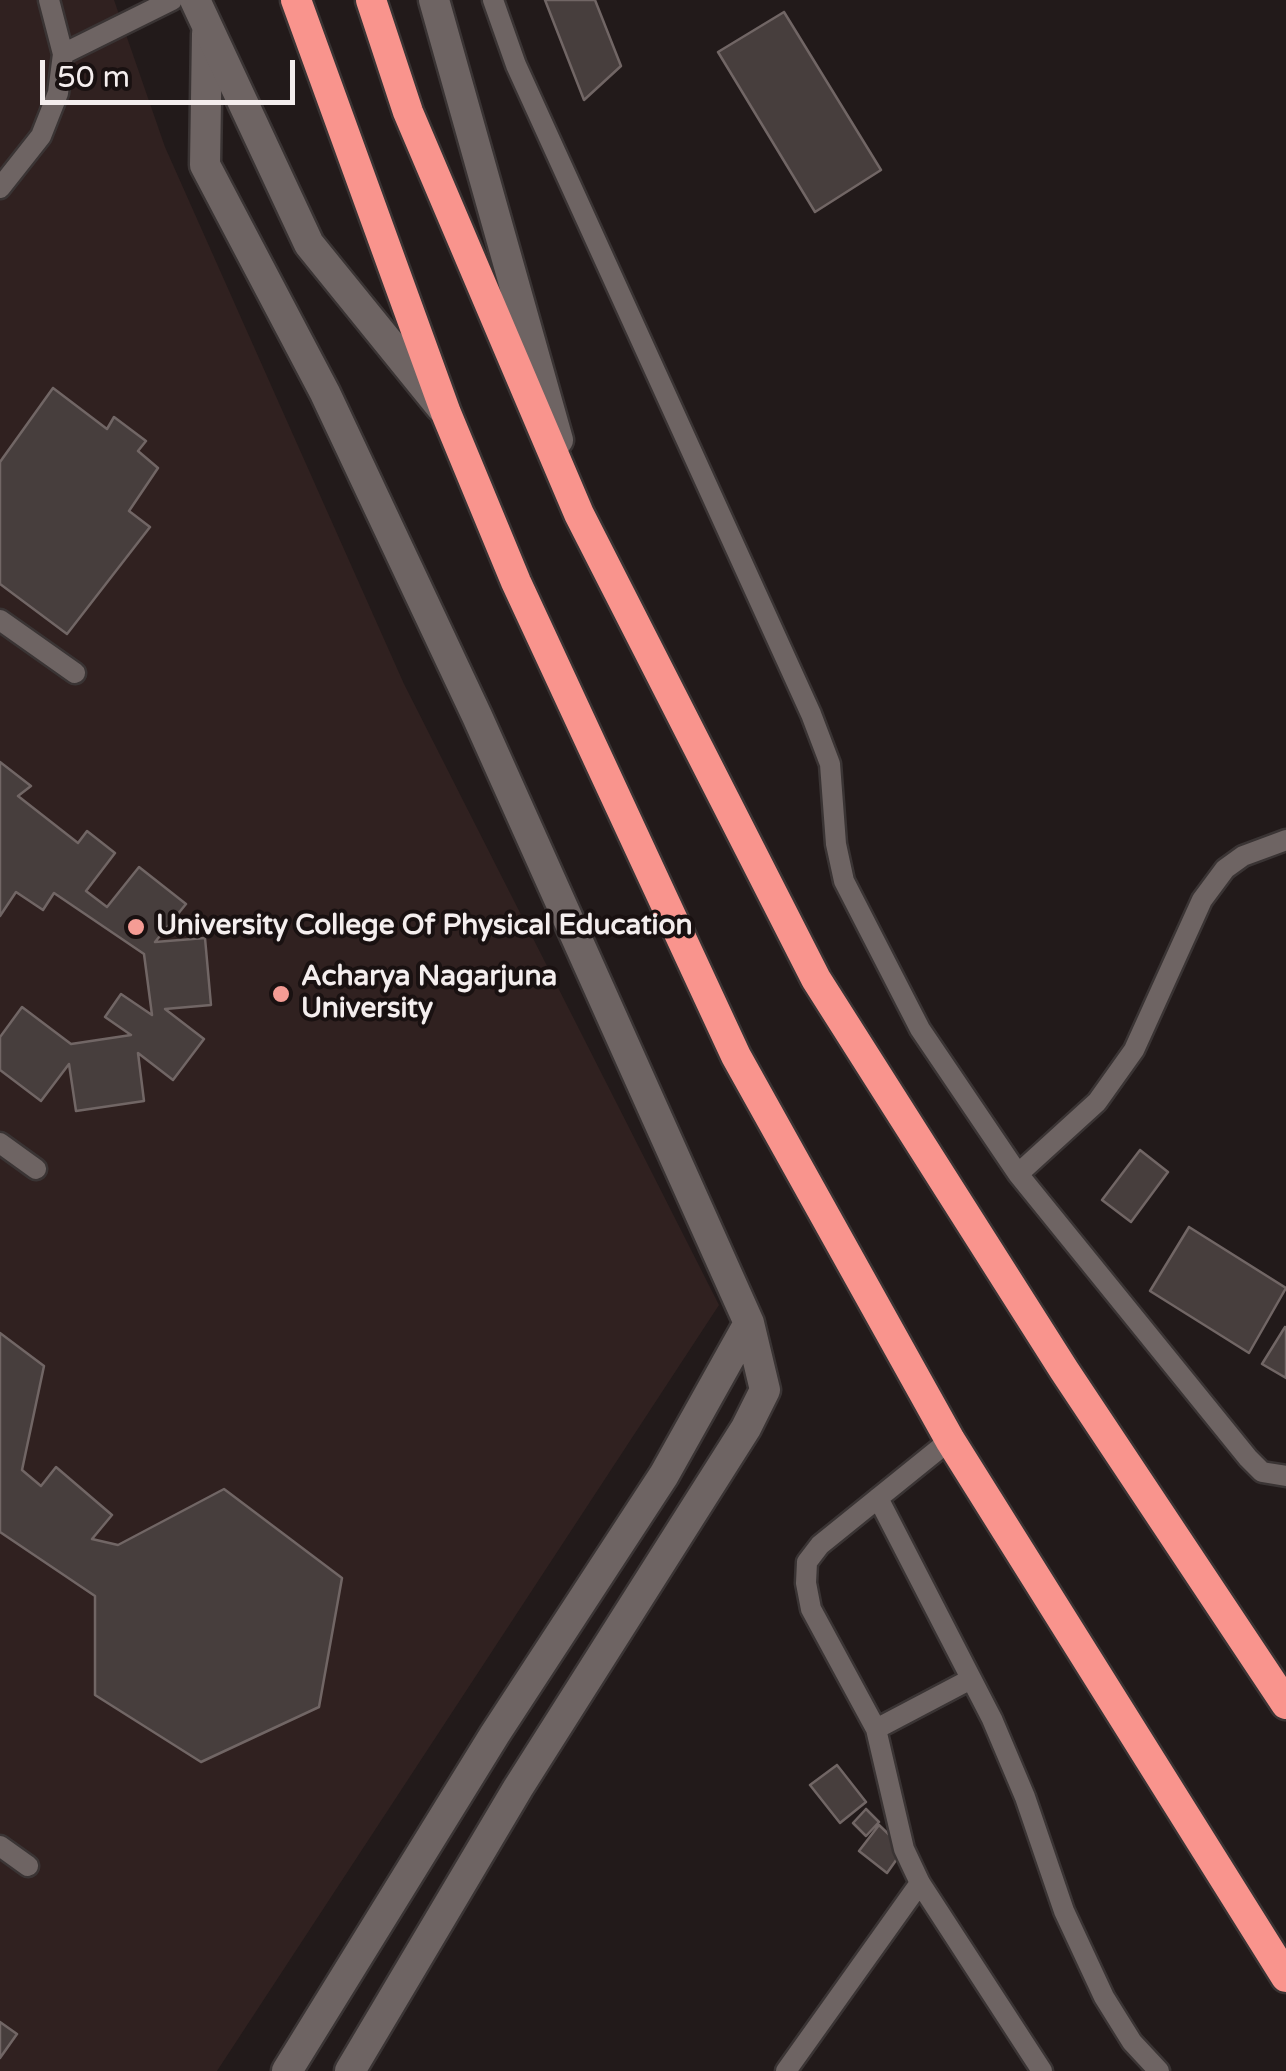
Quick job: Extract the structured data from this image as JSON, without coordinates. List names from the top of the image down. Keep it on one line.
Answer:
{"places":["University College Of Physical Education","Acharya Nagarjuna University"],"scale_bar":"50 m"}
